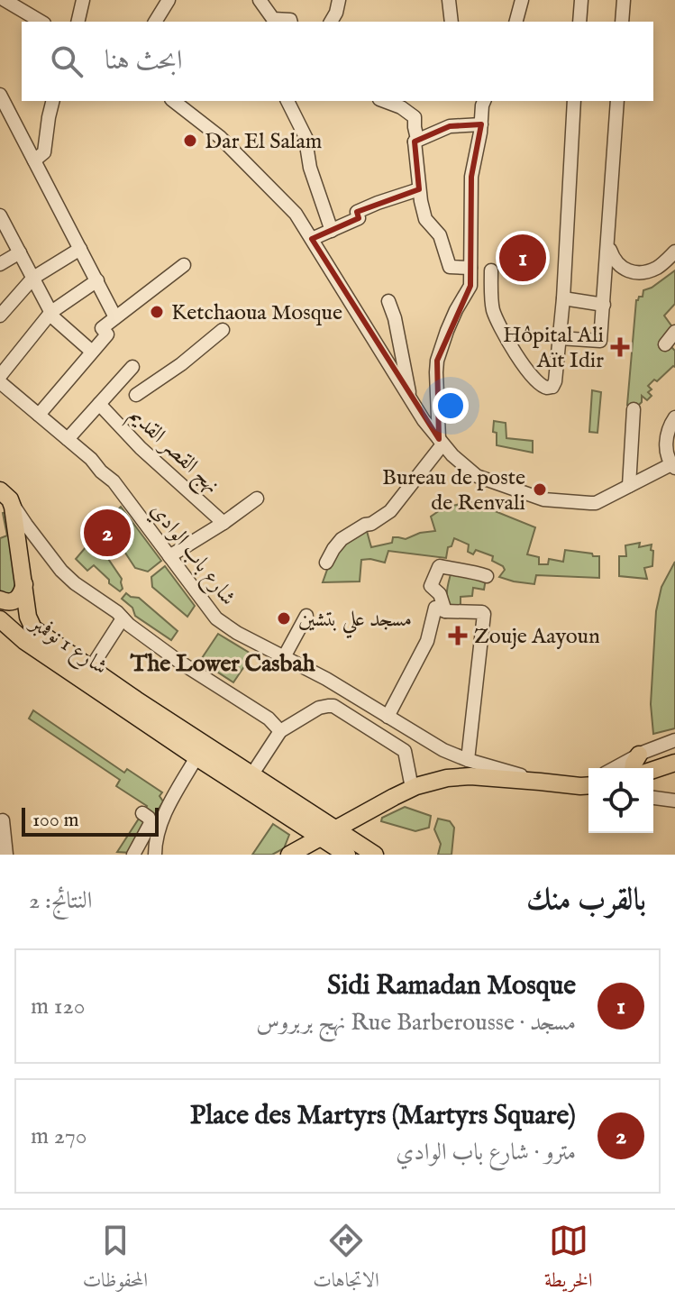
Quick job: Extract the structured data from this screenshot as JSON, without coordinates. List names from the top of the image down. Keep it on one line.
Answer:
{"streets":{"main road":["شارع 1 نوفمبر"],"street":["نهج القصر القديم","شارع باب الوادي"]},"districts":["The Lower Casbah"],"places":{"other":["Dar El Salam","Ketchaoua Mosque","Bureau de poste de Renvali","مسجد علي بتشين"],"health":["Hôpital Ali Aït Idir","Zouje Aayoun"]},"scale_bar":"100 m","page":{"search":"ابحث هنا","pins":["1","2"],"scale":"100 m","heading":["بالقرب منك","النتائج: 2"],"list":[{"mark":"1","name":"Sidi Ramadan Mosque","note":"مسجد · Rue Barberousse نهج بربروس","value":"120 m"},{"mark":"2","name":"Place des Martyrs (Martyrs Square)","note":"مترو · شارع باب الوادي","value":"270 m"}],"nav":["الخريطة","الاتجاهات","المحفوظات"]}}
